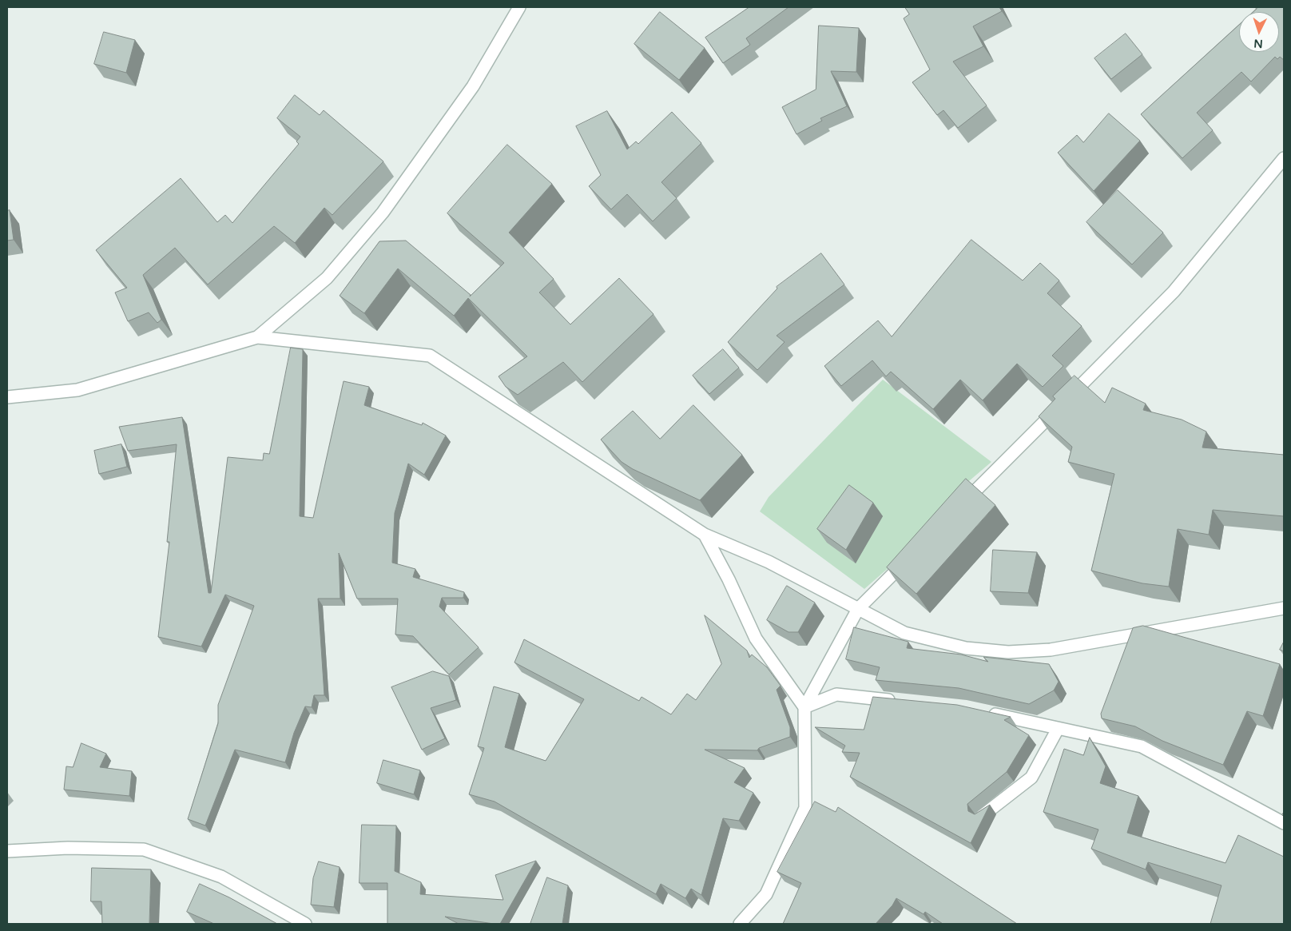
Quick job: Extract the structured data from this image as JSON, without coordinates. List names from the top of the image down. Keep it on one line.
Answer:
{"north":"bottom"}
